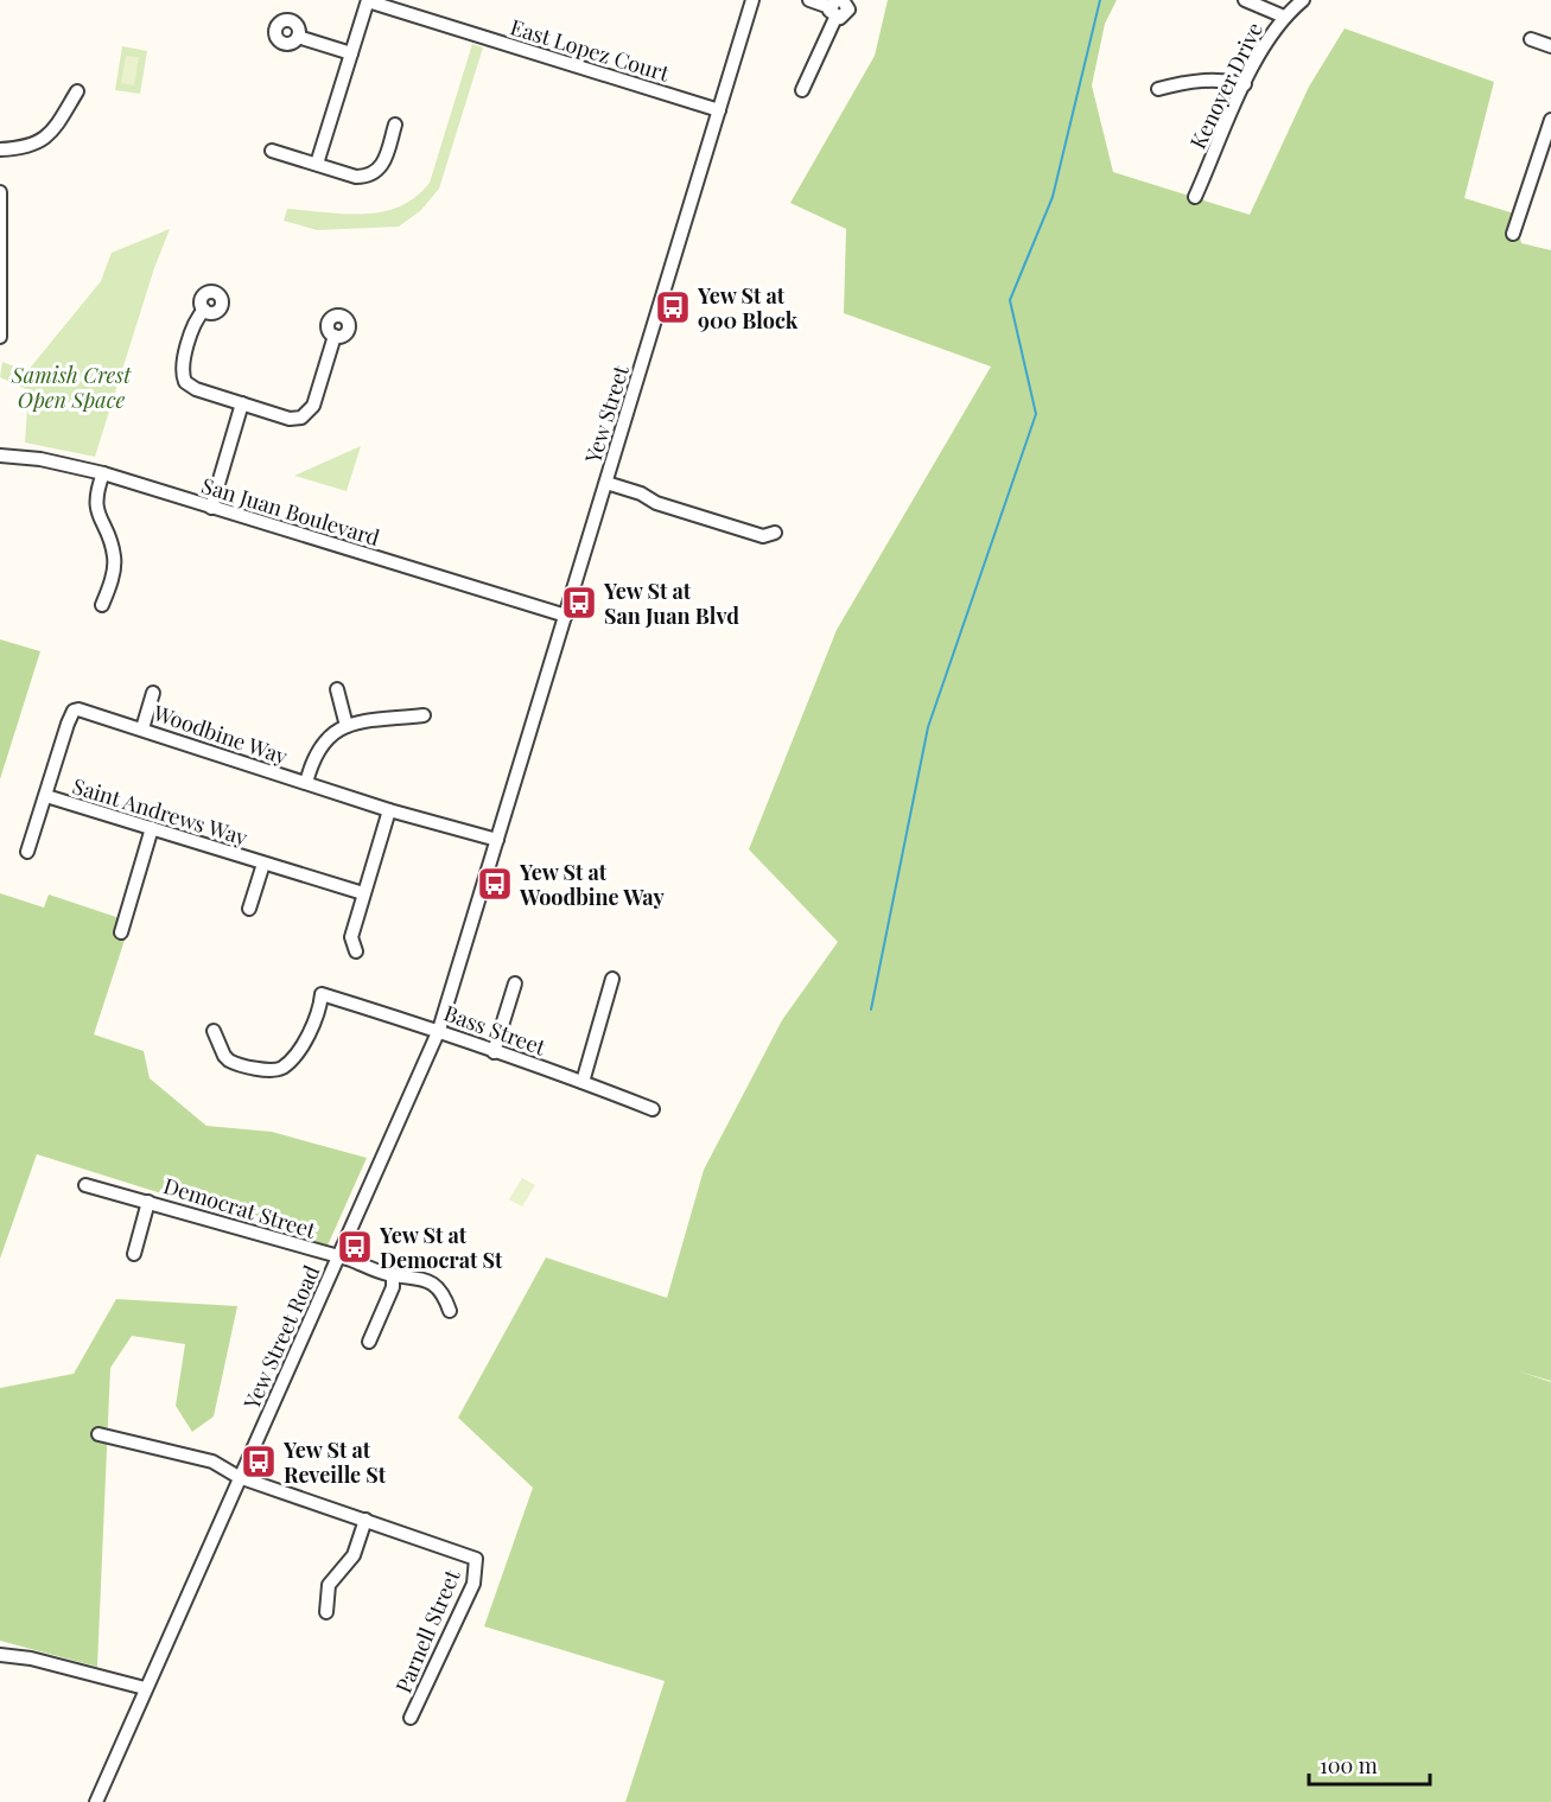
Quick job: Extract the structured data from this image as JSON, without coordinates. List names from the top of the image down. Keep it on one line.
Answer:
{"streets":{"street":["East Lopez Court","Kenoyer Drive","Yew Street","San Juan Boulevard","Woodbine Way","Saint Andrews Way","Bass Street","Democrat Street","Yew Street Road","Parnell Street"]},"crossings":[["East Lopez Court","Yew Street"],["Yew Street","San Juan Boulevard"],["Yew Street","Woodbine Way"],["Yew Street","Yew Street Road"],["Woodbine Way","Saint Andrews Way"],["Woodbine Way","Yew Street Road"],["Bass Street","Yew Street Road"],["Democrat Street","Yew Street Road"]],"parks":["Samish Crest Open Space"],"places":{"bus stop":["Yew St at 900 Block","Yew St at San Juan Blvd","Yew St at Woodbine Way","Yew St at Democrat St","Yew St at Reveille St"]},"scale_bar":"100 m"}
